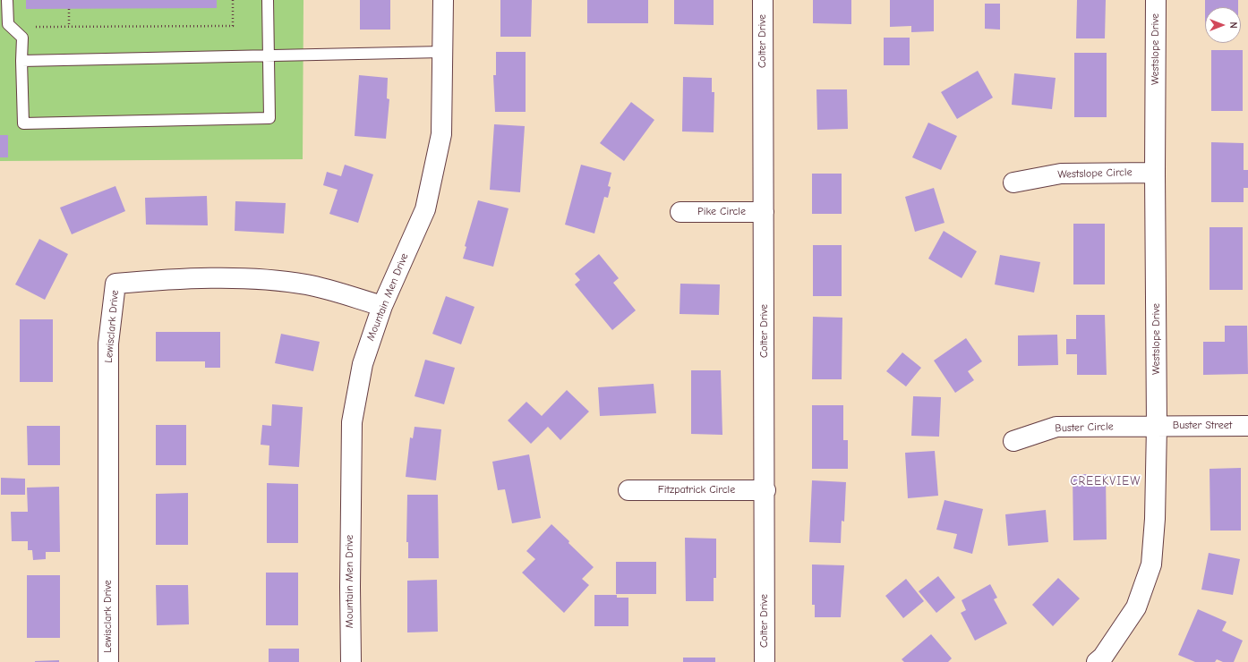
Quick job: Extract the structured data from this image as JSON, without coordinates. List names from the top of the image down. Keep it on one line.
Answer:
{"streets":{"street":["Colter Drive","Westslope Drive","Westslope Circle","Pike Circle","Mountain Men Drive","Lewisclark Drive","Buster Street","Buster Circle","Fitzpatrick Circle"]},"crossings":[["Colter Drive","Pike Circle"],["Colter Drive","Fitzpatrick Circle"],["Westslope Drive","Westslope Circle"],["Westslope Drive","Buster Street"],["Westslope Drive","Buster Circle"],["Mountain Men Drive","Lewisclark Drive"],["Buster Street","Buster Circle"]],"districts":["CREEKVIEW"],"north":"right"}
